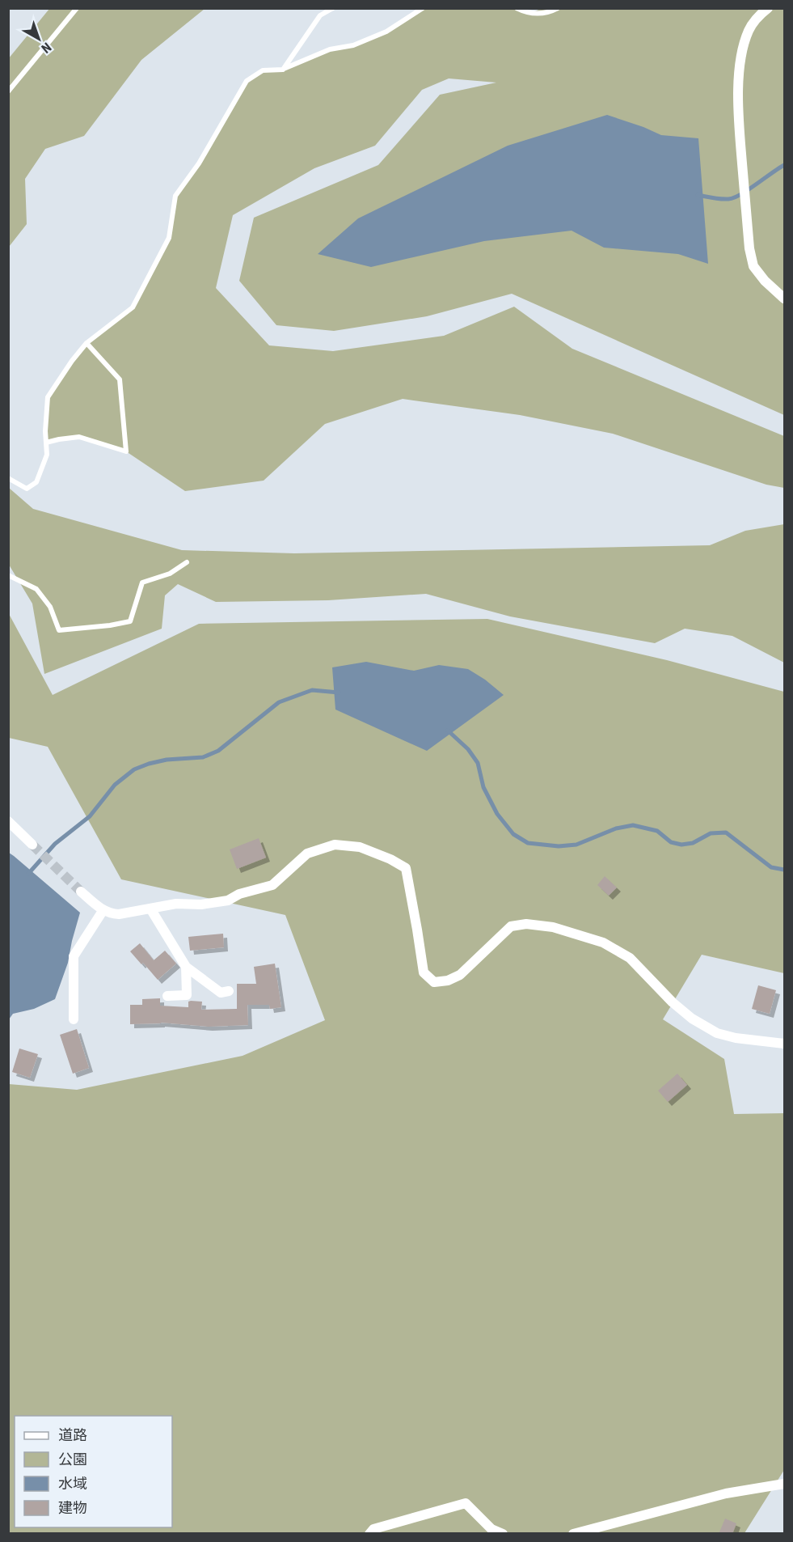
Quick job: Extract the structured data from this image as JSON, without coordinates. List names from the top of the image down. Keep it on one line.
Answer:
{"legend":["道路","公園","水域","建物"],"north":"bottom right"}
